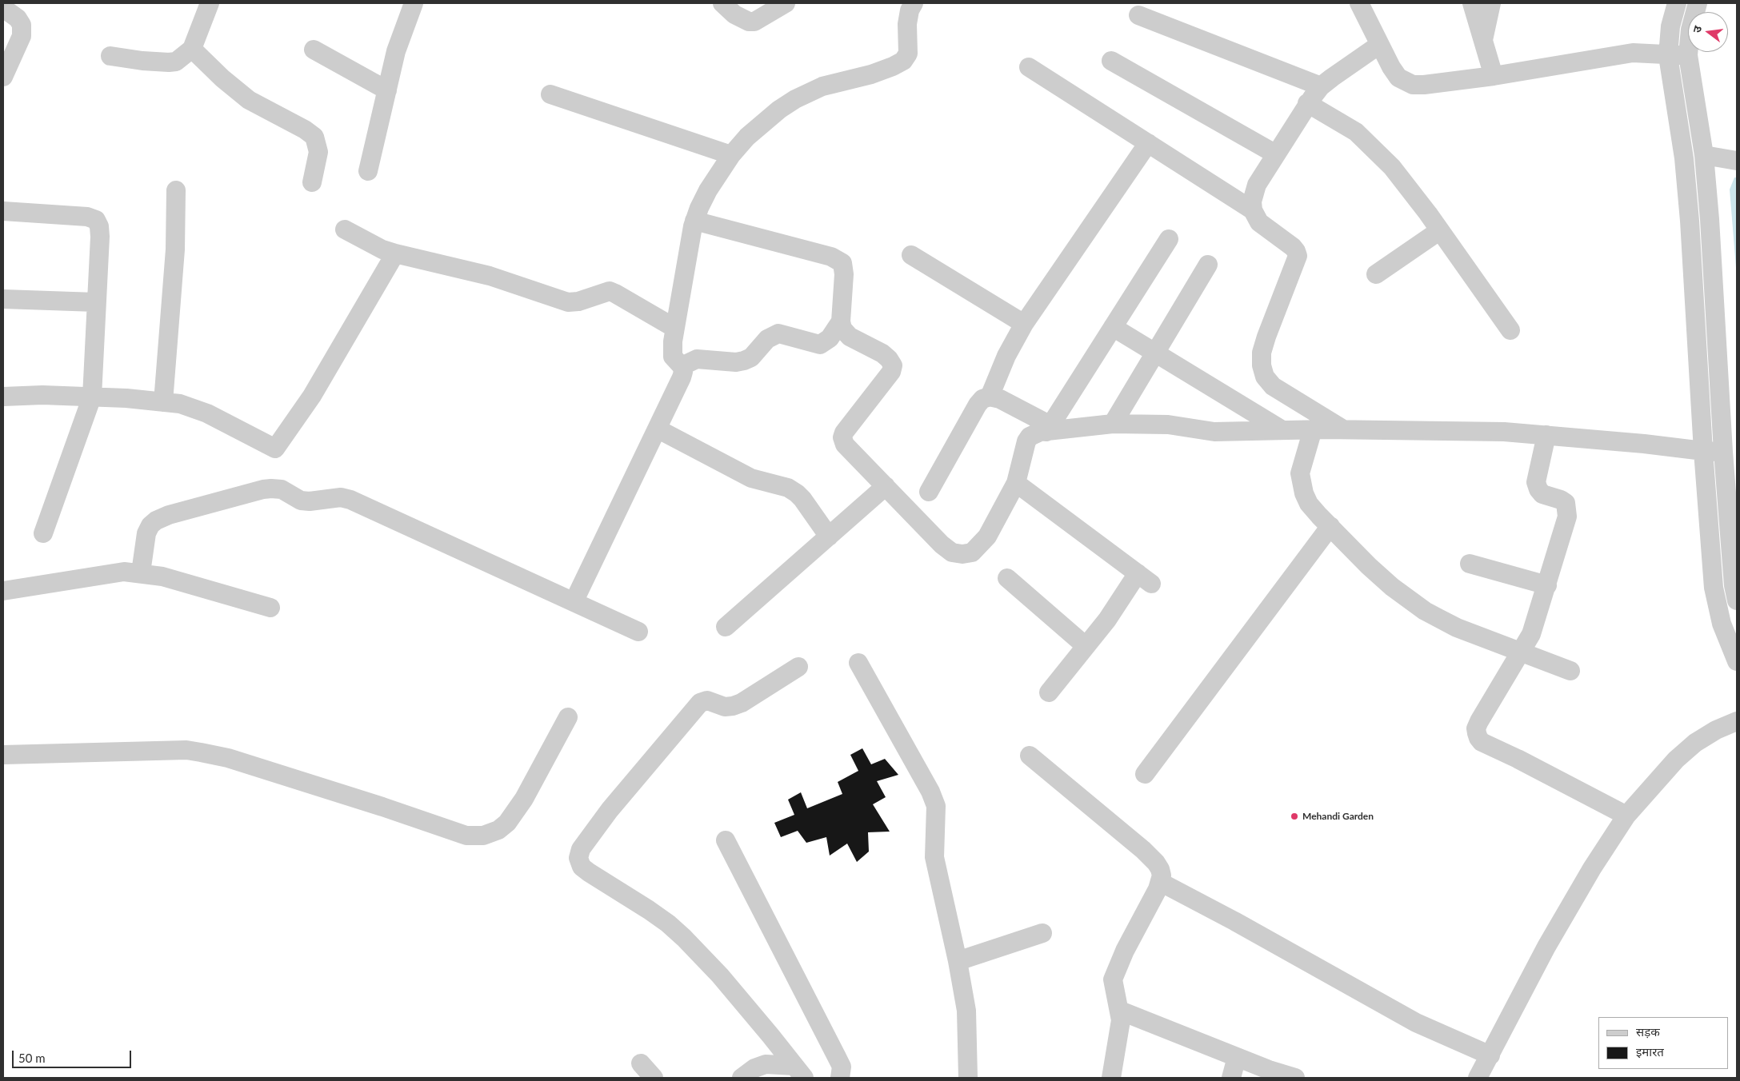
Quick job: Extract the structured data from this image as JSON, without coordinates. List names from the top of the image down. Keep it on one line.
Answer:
{"places":["Mehandi Garden"],"legend":["सड़क","इमारत"],"scale_bar":"50 m","north":"left"}
